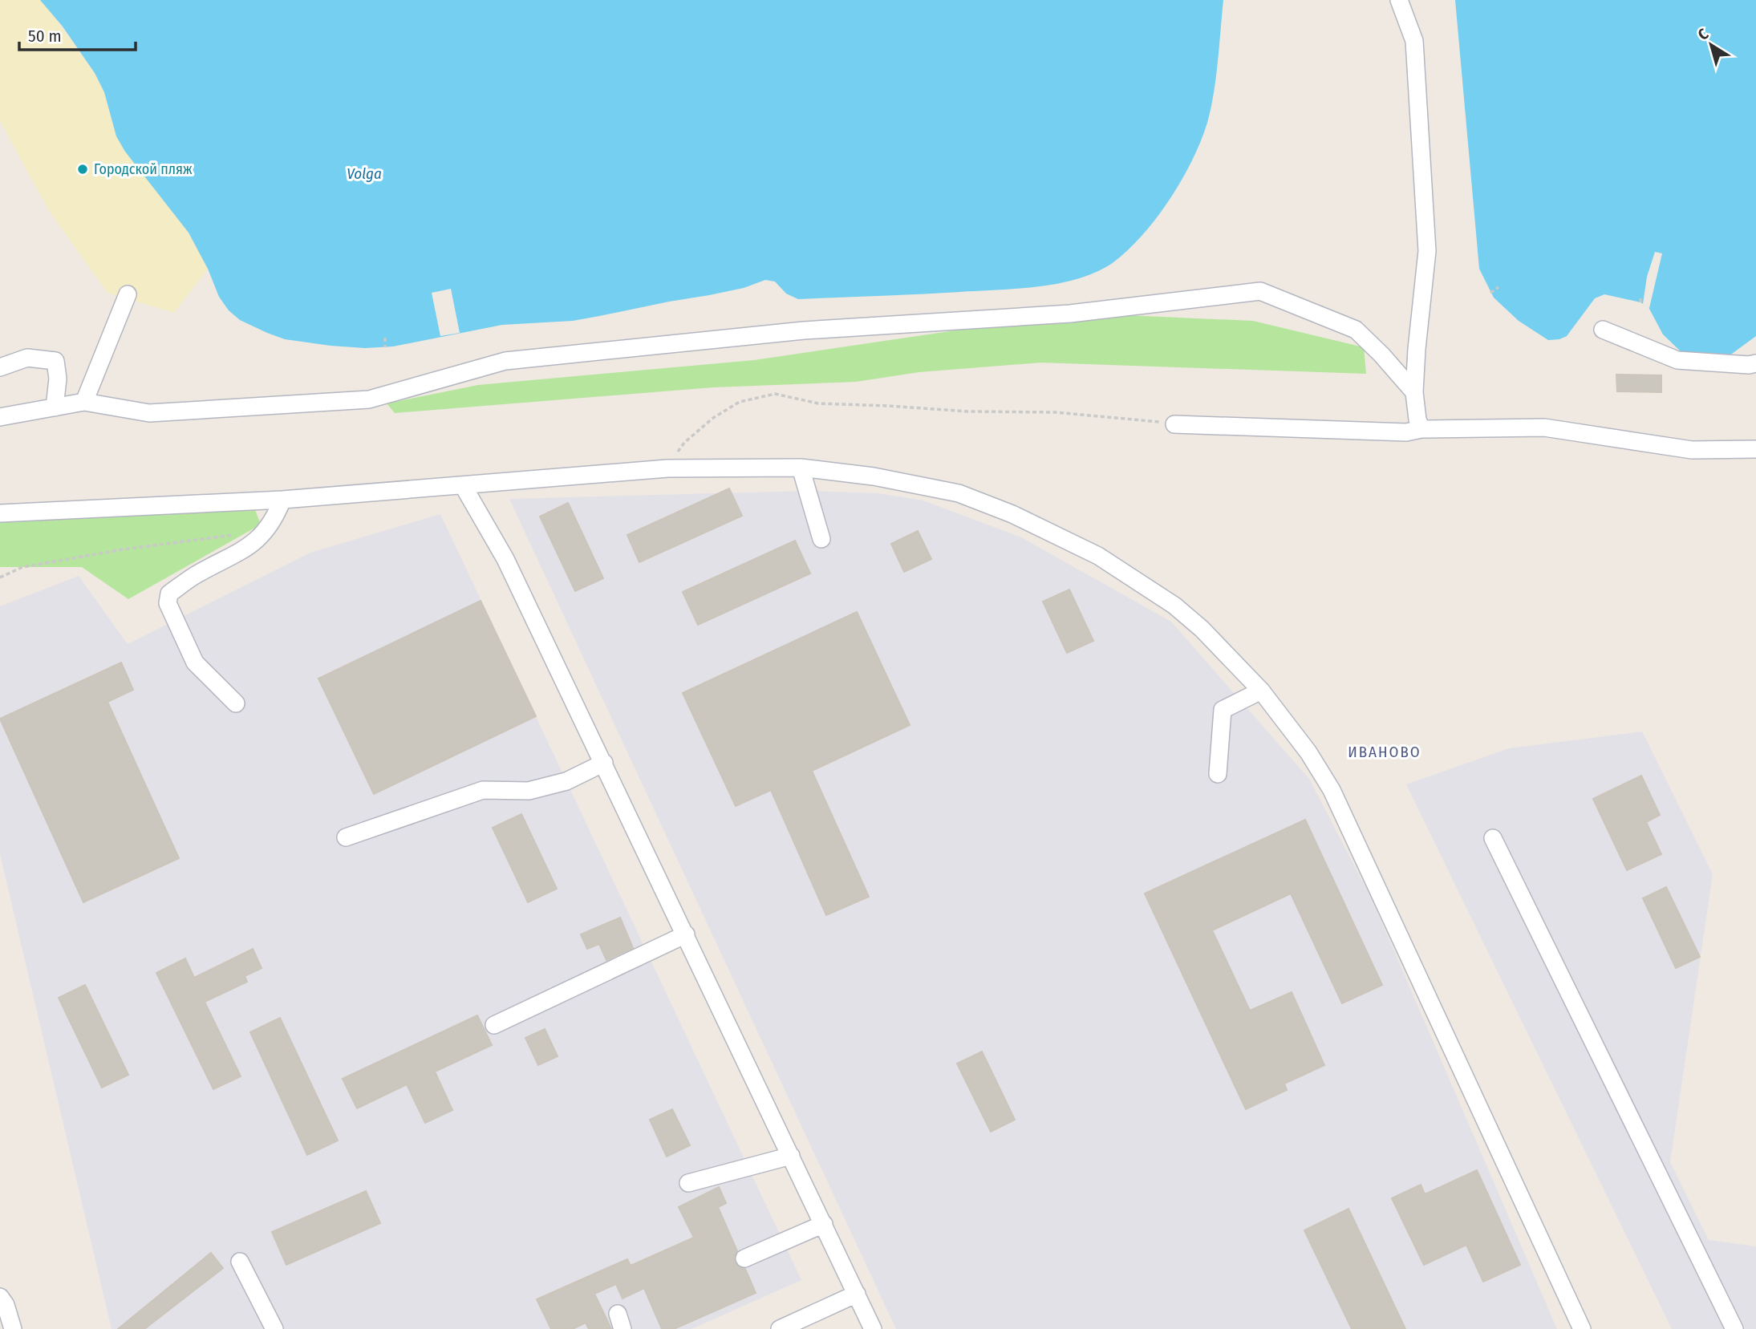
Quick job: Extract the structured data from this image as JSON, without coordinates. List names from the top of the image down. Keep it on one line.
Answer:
{"districts":["ИВАНОВО"],"water":["Volga"],"places":["Городской пляж"],"scale_bar":"50 m","north":"top left"}
